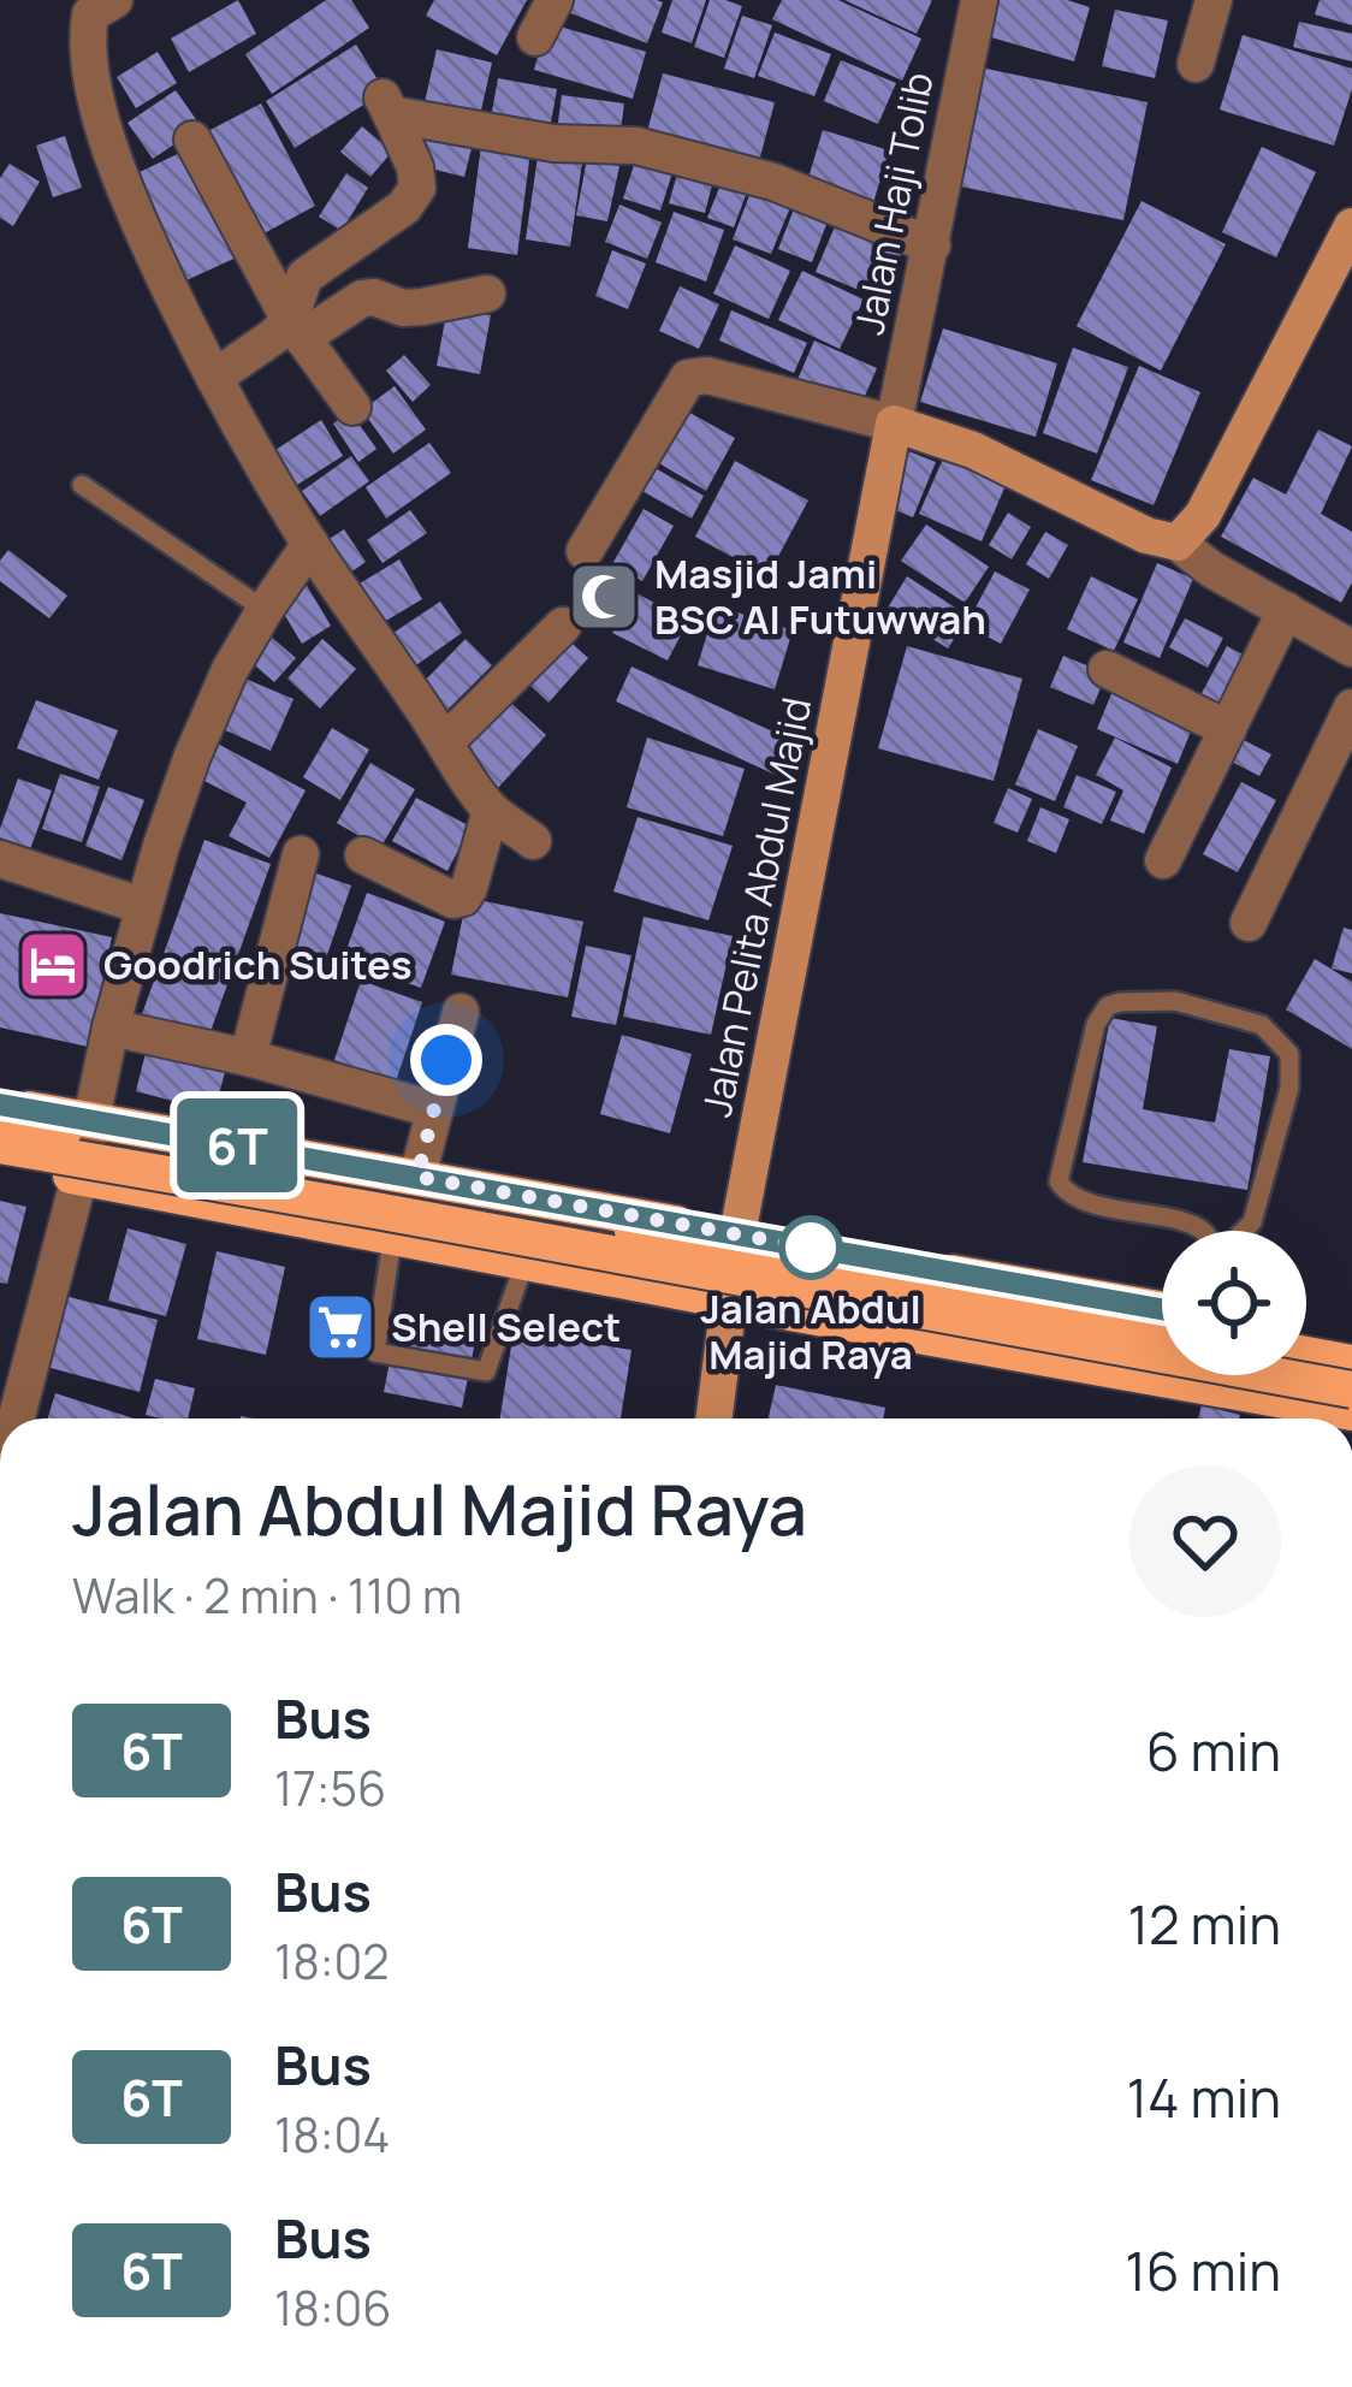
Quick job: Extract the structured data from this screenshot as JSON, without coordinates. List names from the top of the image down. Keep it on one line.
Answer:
{"streets":{"street":["Jalan Haji Tolib","Jalan Pelita Abdul Majid"]},"crossings":[["Jalan Haji Tolib","Jalan Pelita Abdul Majid"]],"places":{"mosque":["Masjid Jami BSC Al Futuwwah"],"hotel":["Goodrich Suites"],"other":["Jalan Abdul Majid Raya"],"supermarket":["Shell Select"]},"lines":["bus line 6T"],"page":{"on_map":"6T","heading":["Jalan Abdul Majid Raya","Walk · 2 min · 110 m"],"list":[{"mark":"6T","name":"Bus","note":"17:56","value":"6 min"},{"mark":"6T","name":"Bus","note":"18:02","value":"12 min"},{"mark":"6T","name":"Bus","note":"18:04","value":"14 min"},{"mark":"6T","name":"Bus","note":"18:06","value":"16 min"}]}}
